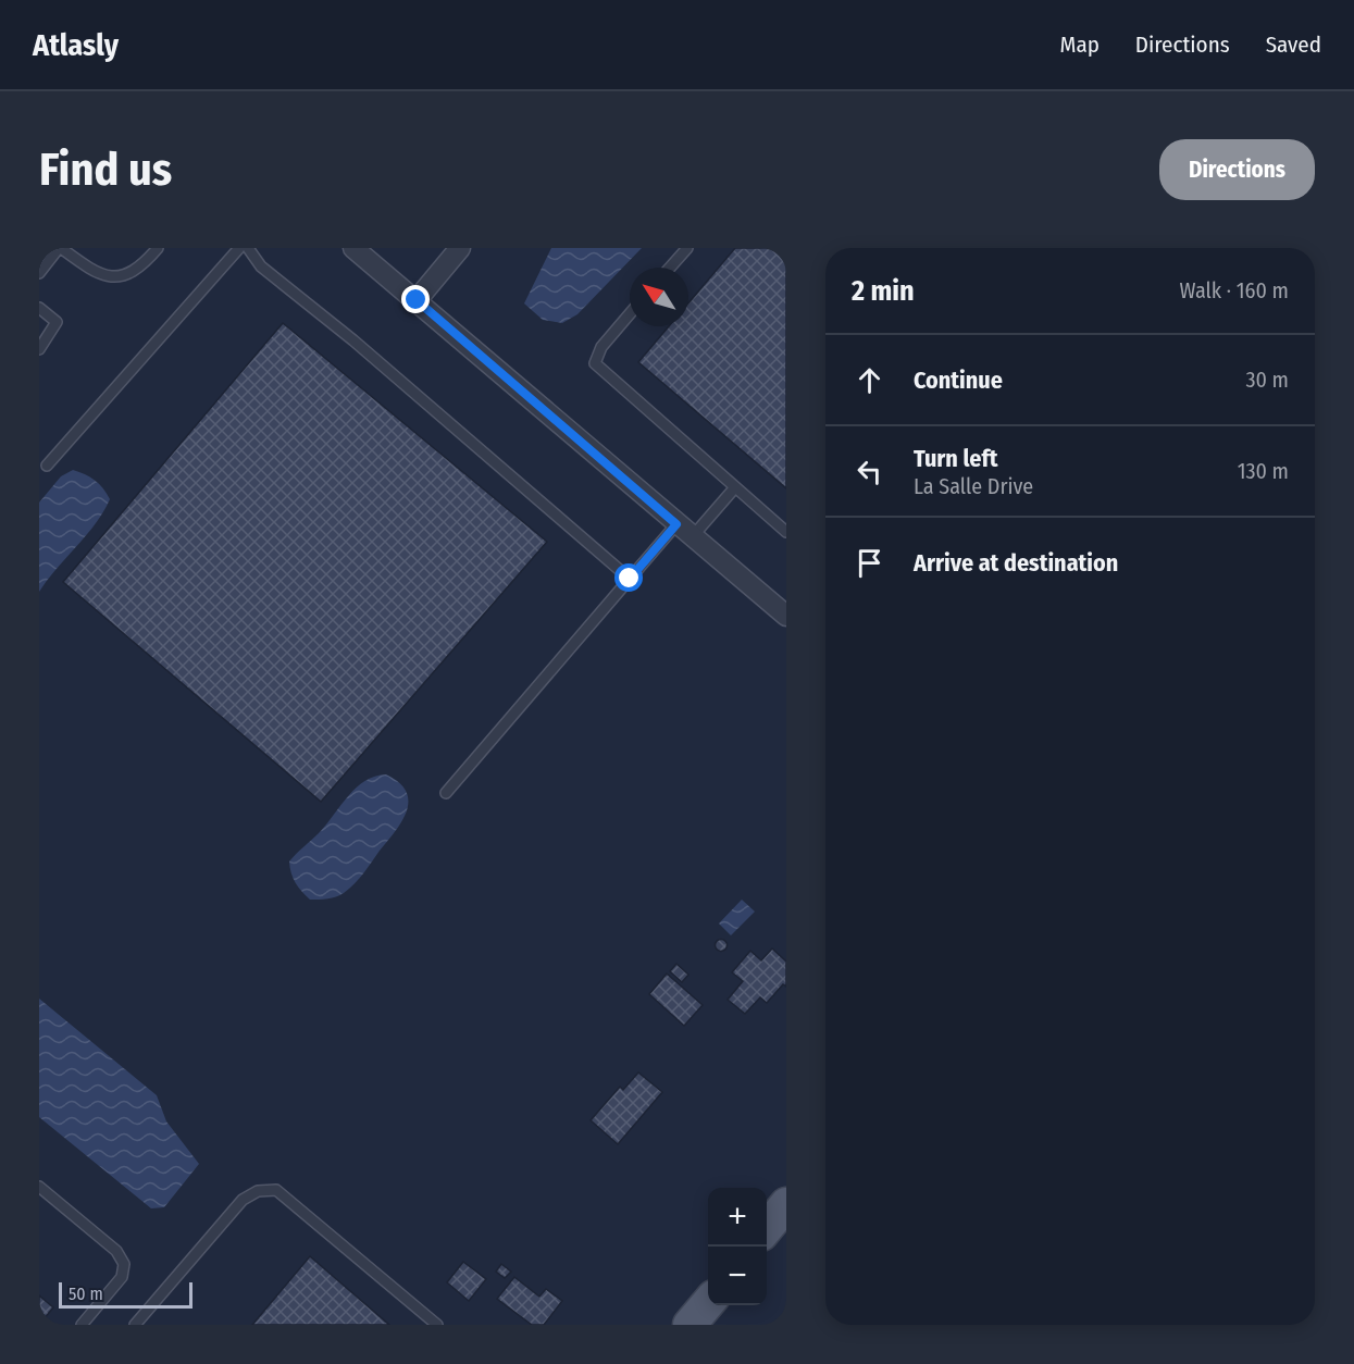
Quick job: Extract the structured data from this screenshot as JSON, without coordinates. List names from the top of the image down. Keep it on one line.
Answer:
{"scale_bar":"50 m","north":"top left","page":{"header":"Atlasly","nav":["Map","Directions","Saved"],"buttons":"Directions","title":"Find us","heading":["2 min","Walk · 160 m"],"list":[["Continue","30 m"],["Turn left","La Salle Drive","130 m"],"Arrive at destination"],"map_buttons":["+","−"],"scale":"50 m"}}
